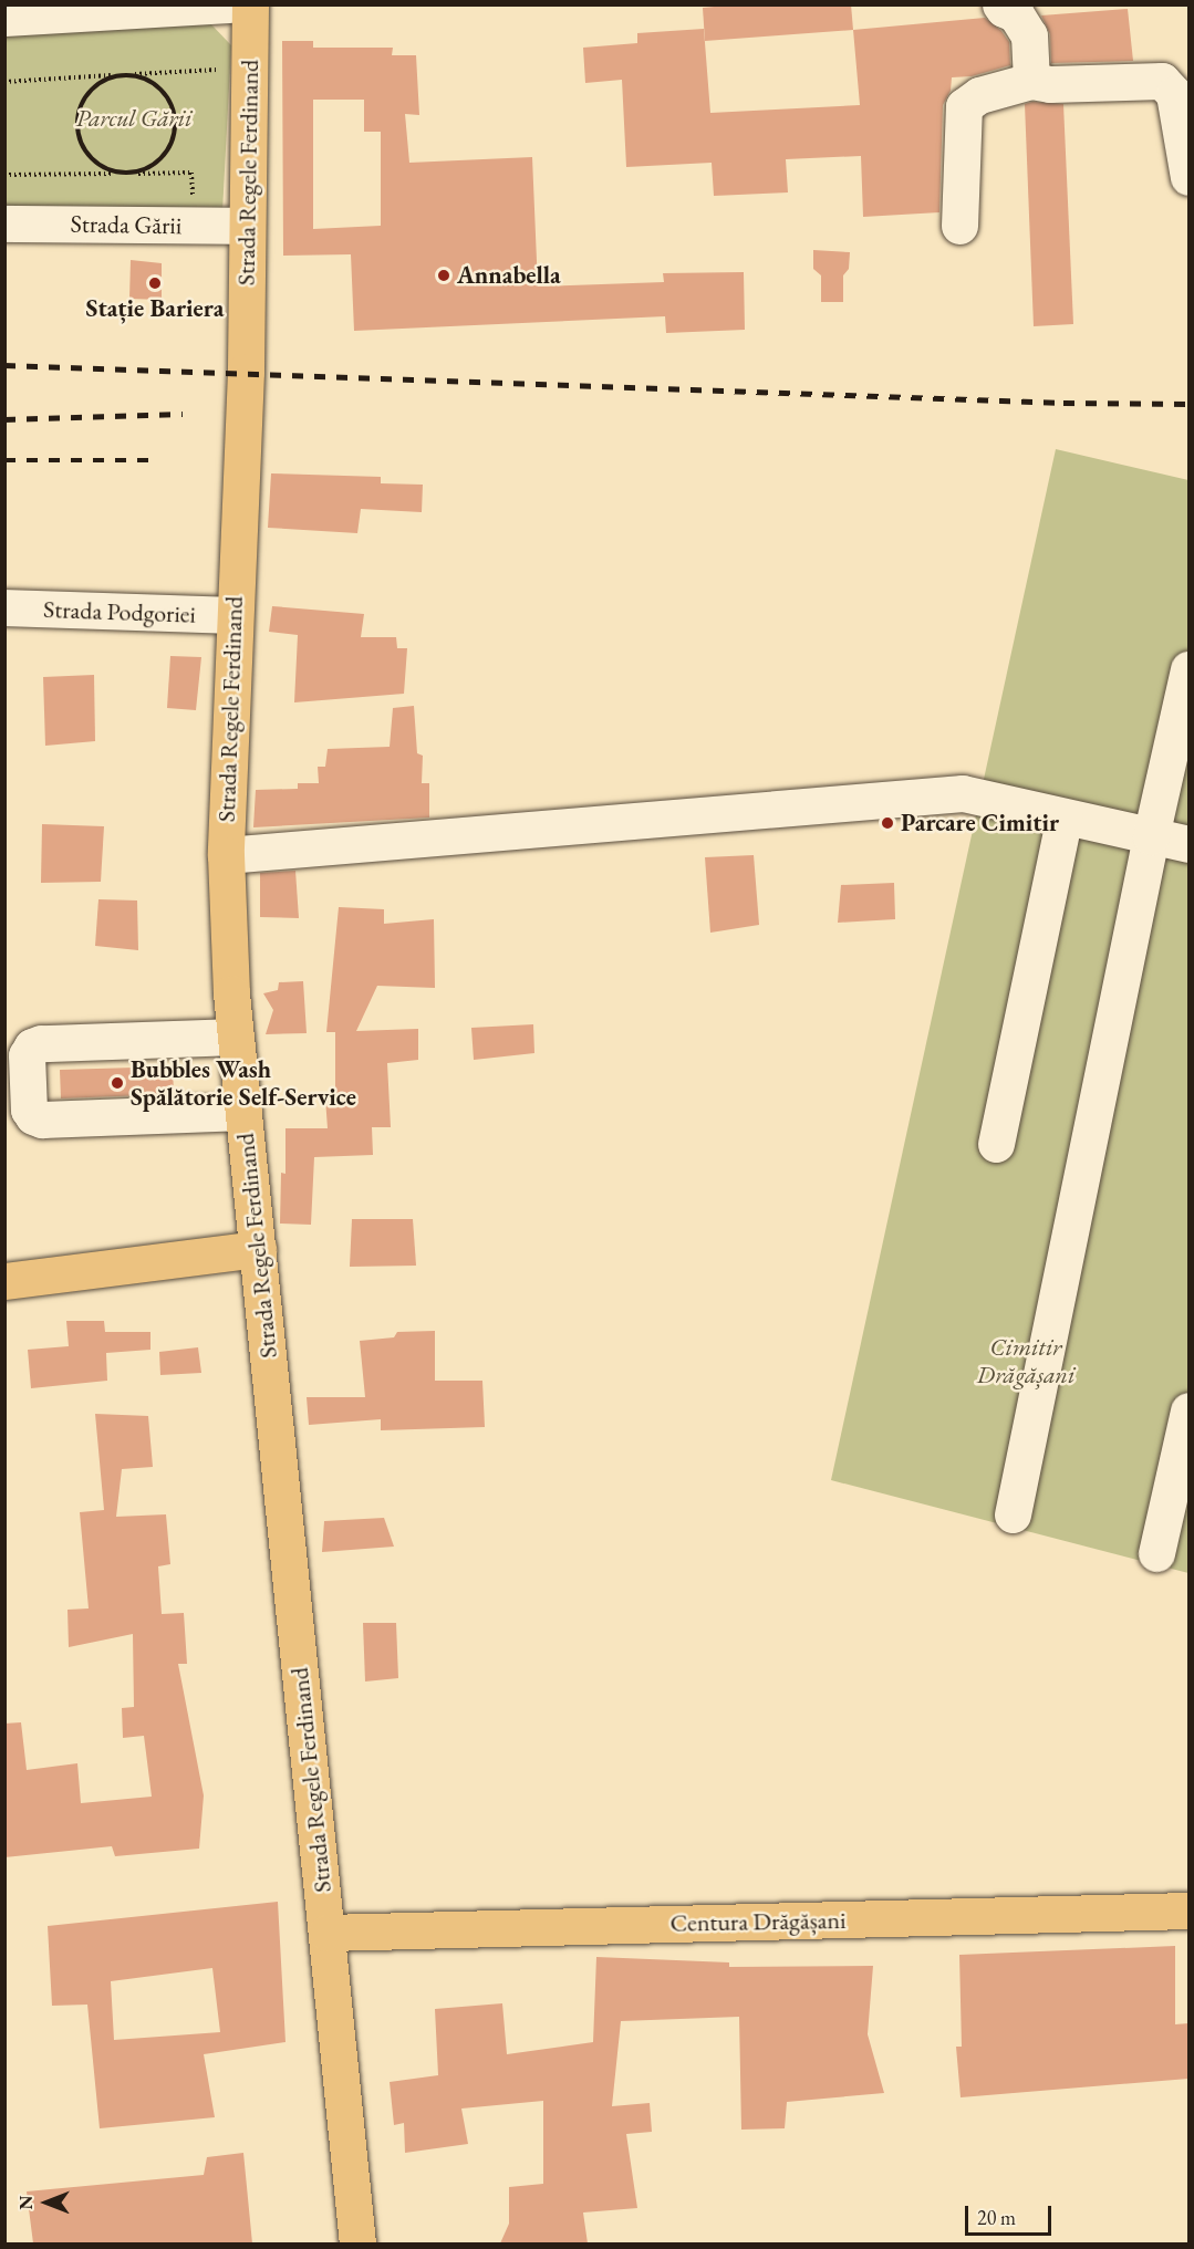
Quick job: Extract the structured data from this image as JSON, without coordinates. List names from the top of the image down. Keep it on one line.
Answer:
{"streets":{"main road":["Strada Regele Ferdinand","Centura Drăgășani"],"street":["Strada Gării","Strada Podgoriei"]},"crossings":[["Strada Regele Ferdinand","Strada Gării"],["Strada Regele Ferdinand","Strada Podgoriei"],["Strada Regele Ferdinand","Centura Drăgășani"]],"parks":["Parcul Gării","Cimitir Drăgășani"],"places":["Annabella","Stație Bariera","Parcare Cimitir","Bubbles Wash Spălătorie Self-Service"],"scale_bar":"20 m","north":"left"}
